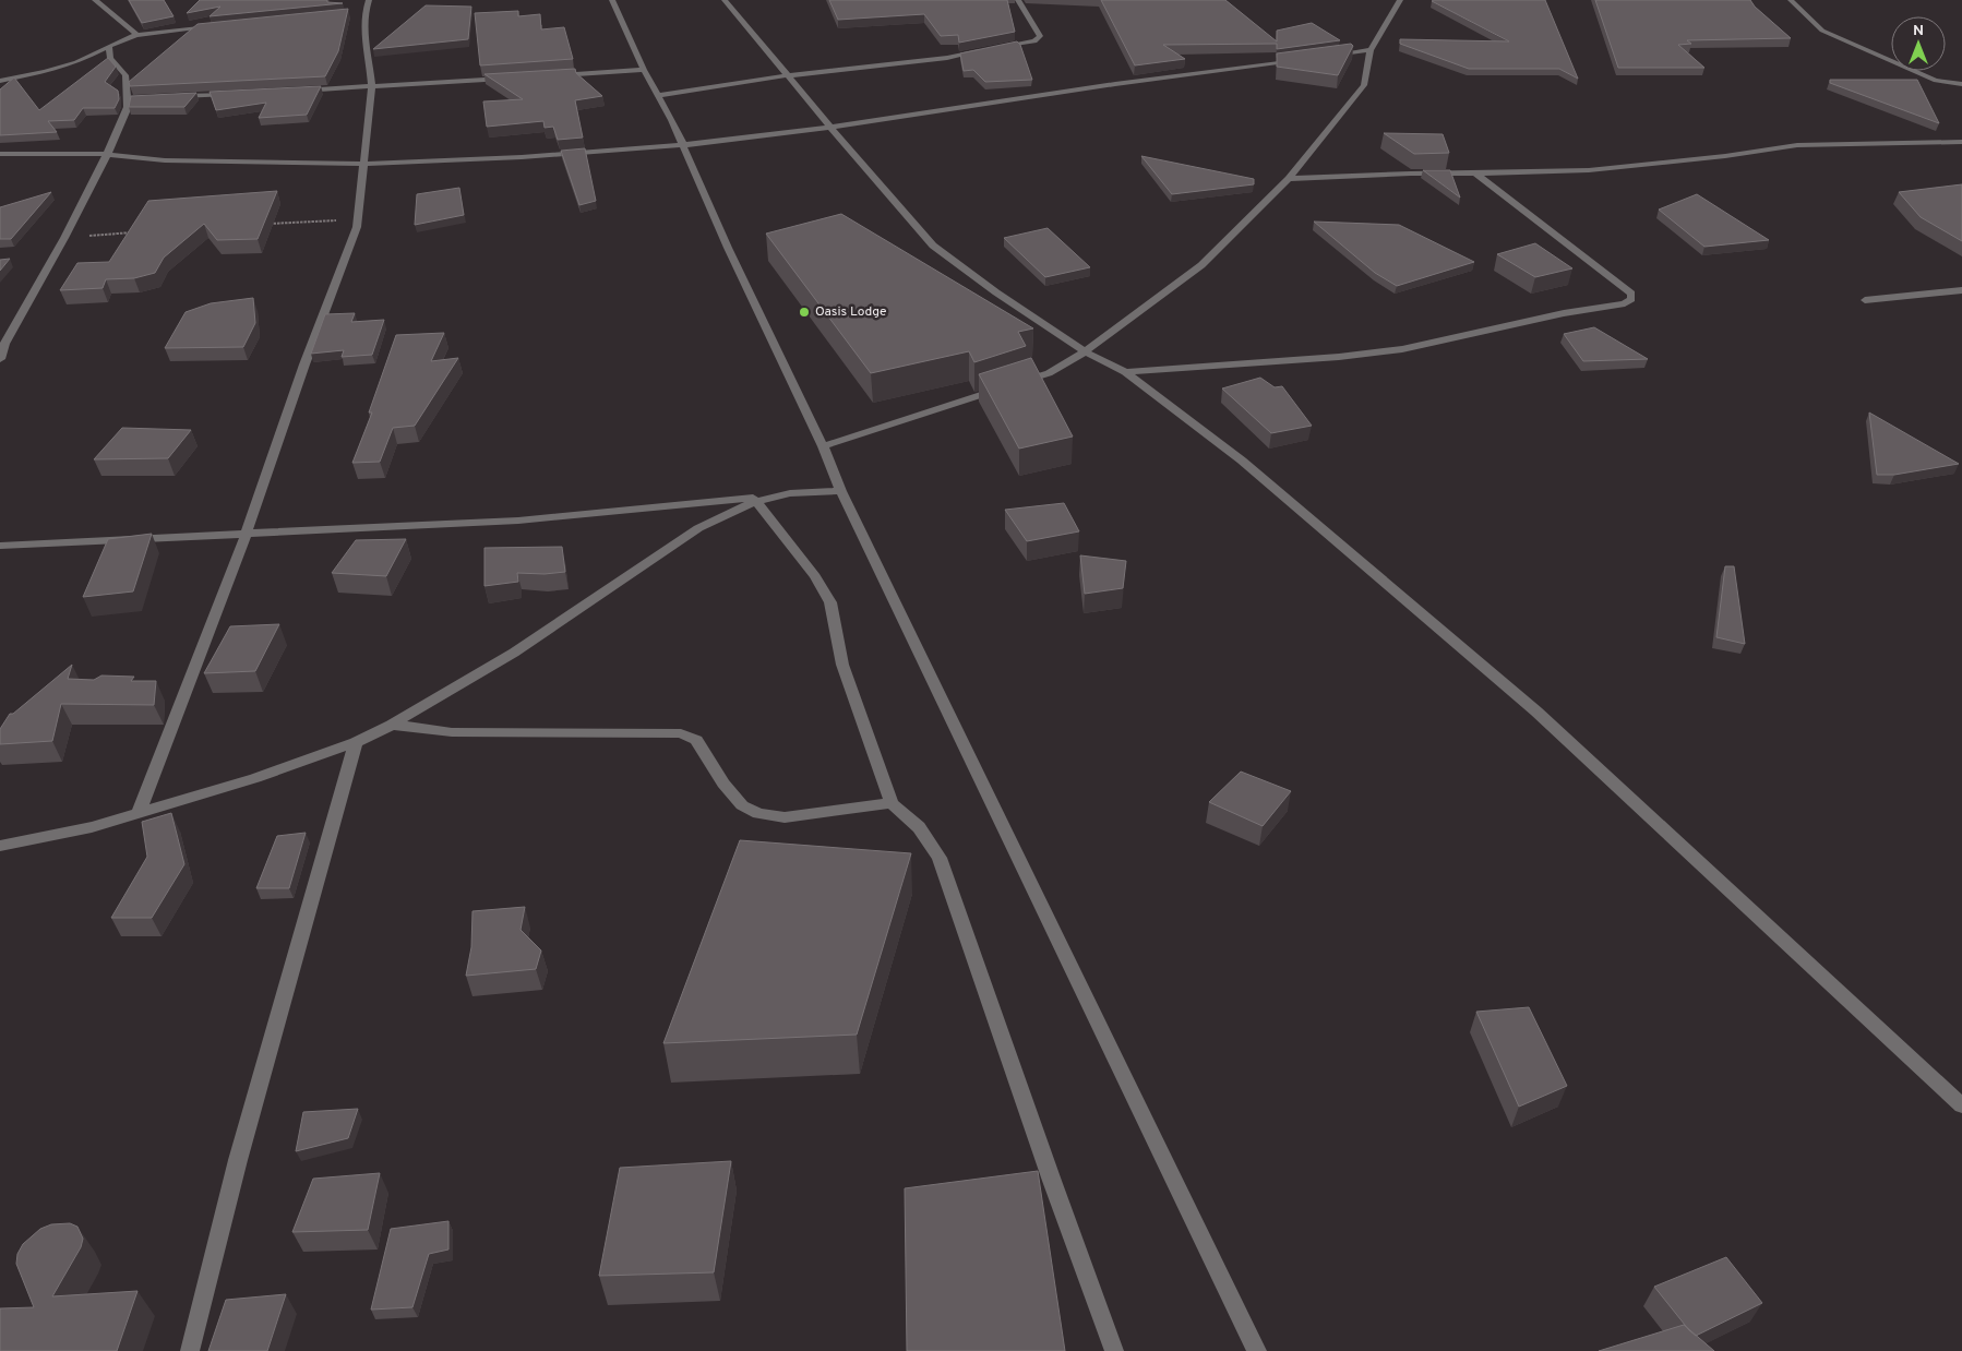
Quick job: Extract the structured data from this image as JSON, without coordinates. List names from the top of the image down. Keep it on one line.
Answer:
{"places":["Oasis Lodge"],"north":"top"}
